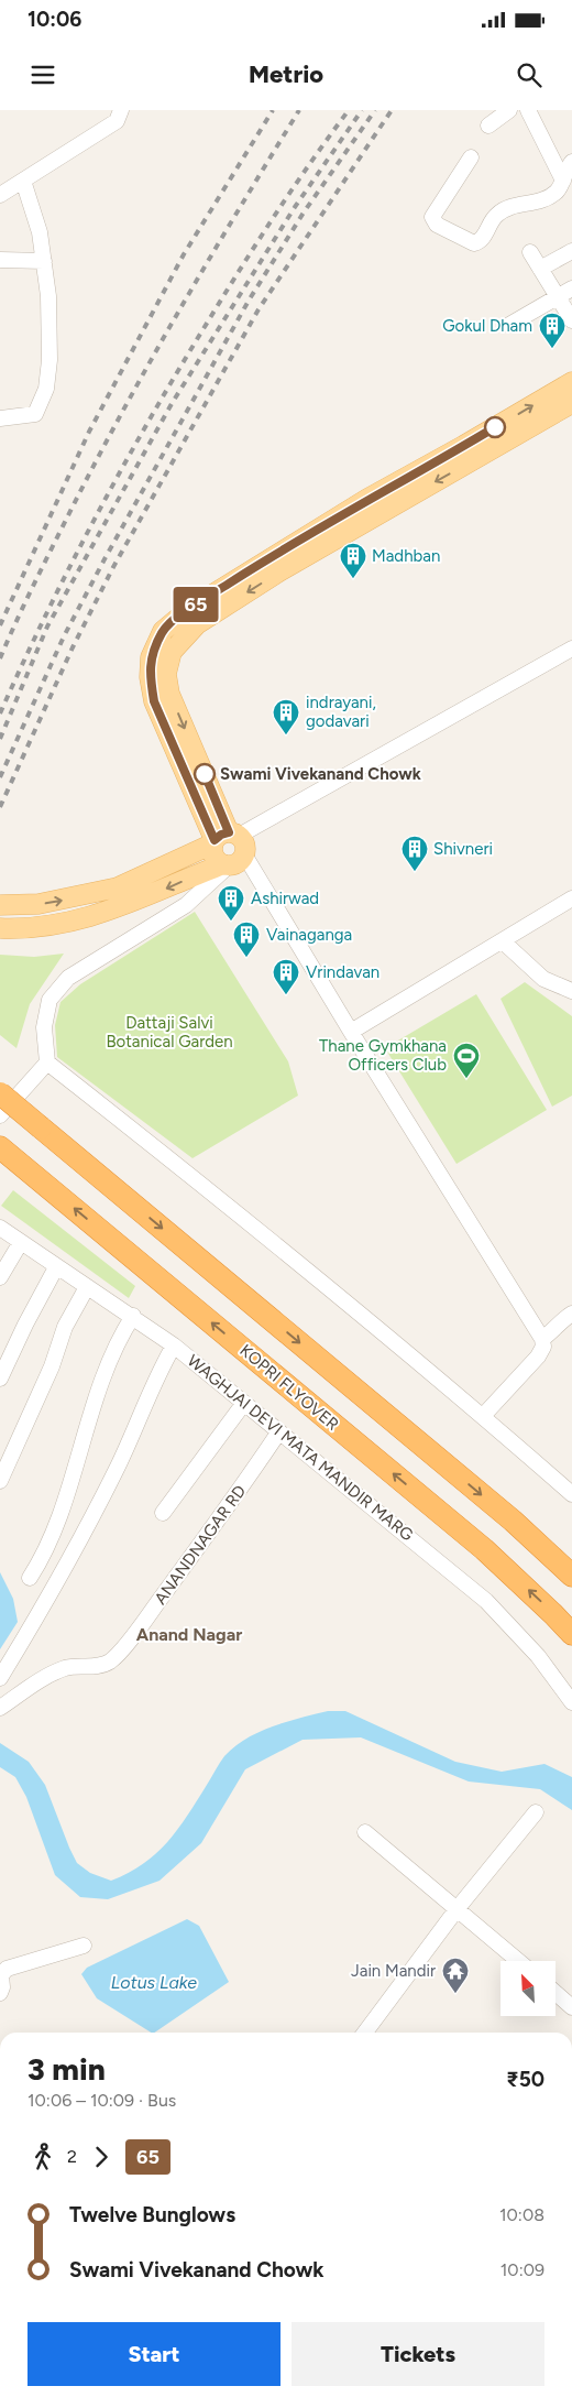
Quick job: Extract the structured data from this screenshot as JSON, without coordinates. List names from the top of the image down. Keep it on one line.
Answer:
{"streets":{"highway":["KOPRI FLYOVER"],"street":["WAGHJAI DEVI MATA MANDIR MARG","ANANDNAGAR RD"]},"crossings":[["WAGHJAI DEVI MATA MANDIR MARG","ANANDNAGAR RD"]],"districts":["Anand Nagar"],"water":["Lotus Lake"],"parks":["Dattaji Salvi Botanical Garden"],"places":{"building":["Gokul Dham","Madhban","indrayani, godavari","Shivneri","Ashirwad","Vainaganga","Vrindavan"],"other":["Swami Vivekanand Chowk"],"sports":["Thane Gymkhana Officers Club"],"temple":["Jain Mandir"]},"lines":["bus line 65"],"north":"top left","page":{"status":"10:06","header":"Metrio","on_map":"65","heading":["3 min","10:06 – 10:09 · Bus","₹50"],"legs":["2","65"],"list":[{"name":"Twelve Bunglows","value":"10:08"},{"name":"Swami Vivekanand Chowk","value":"10:09"}],"buttons":["Start","Tickets"]}}
